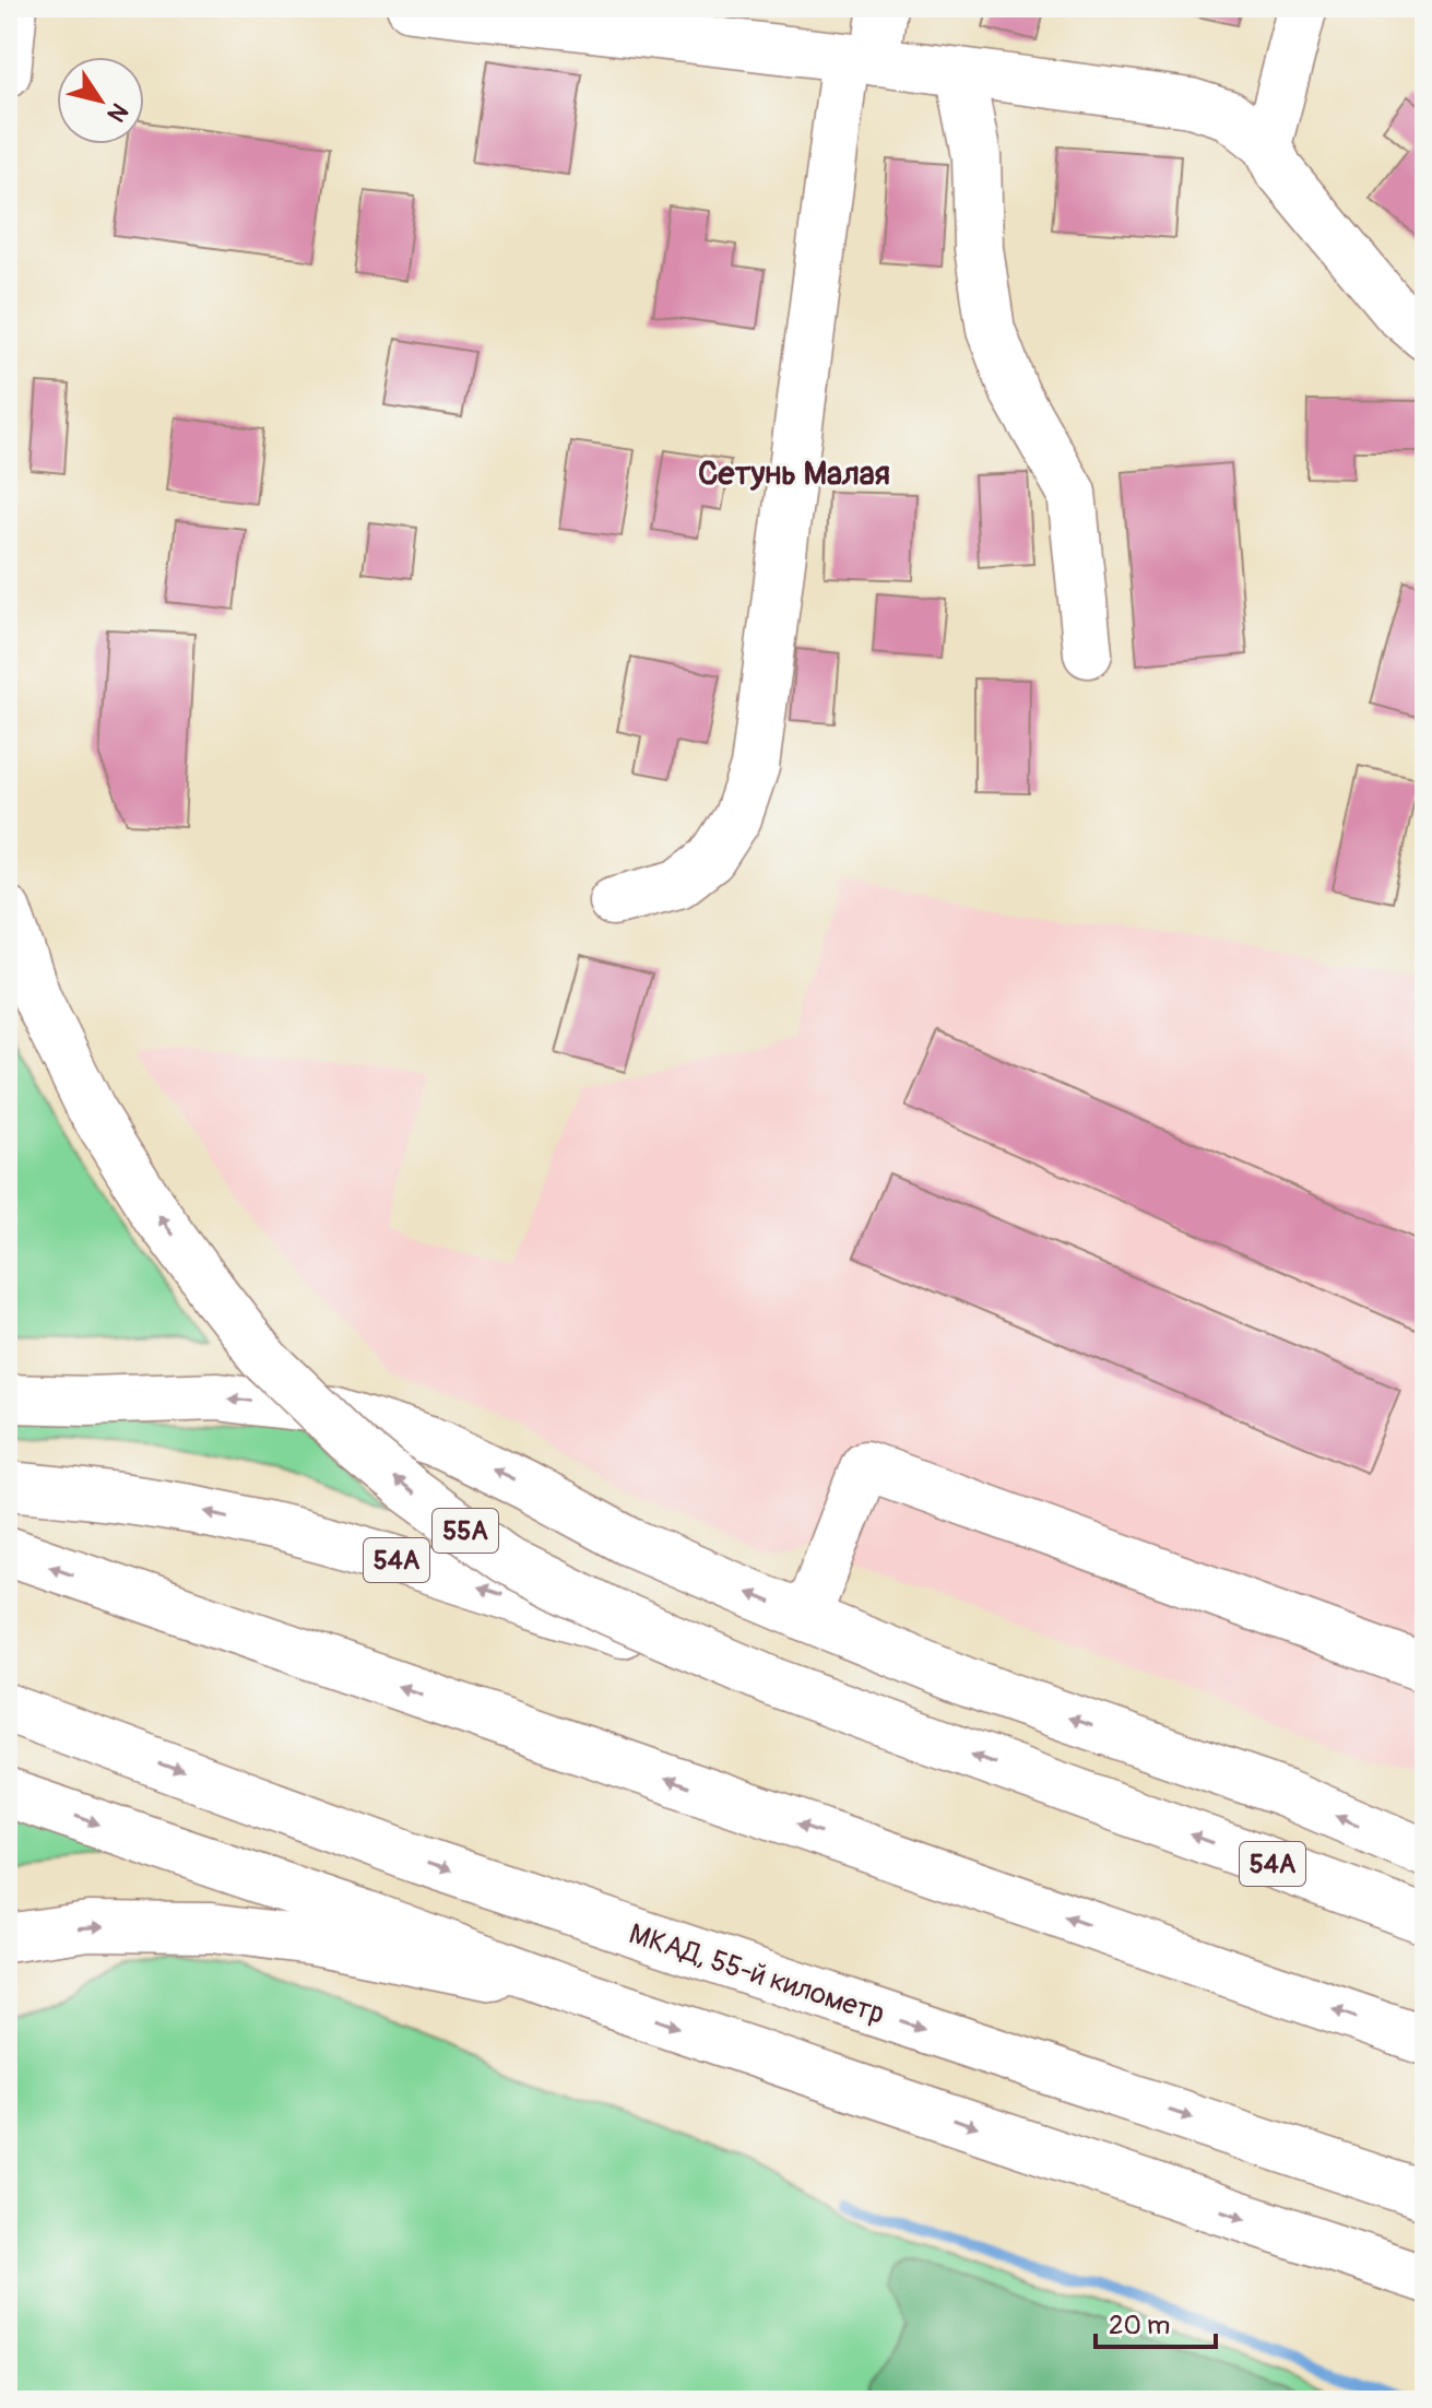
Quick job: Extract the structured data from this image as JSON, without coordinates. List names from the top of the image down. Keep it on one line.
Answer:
{"streets":{"main road":["55А","54А","МКАД, 55-й километр"]},"crossings":[["55А","54А"]],"districts":["Сетунь Малая"],"scale_bar":"20 m","north":"bottom right"}
